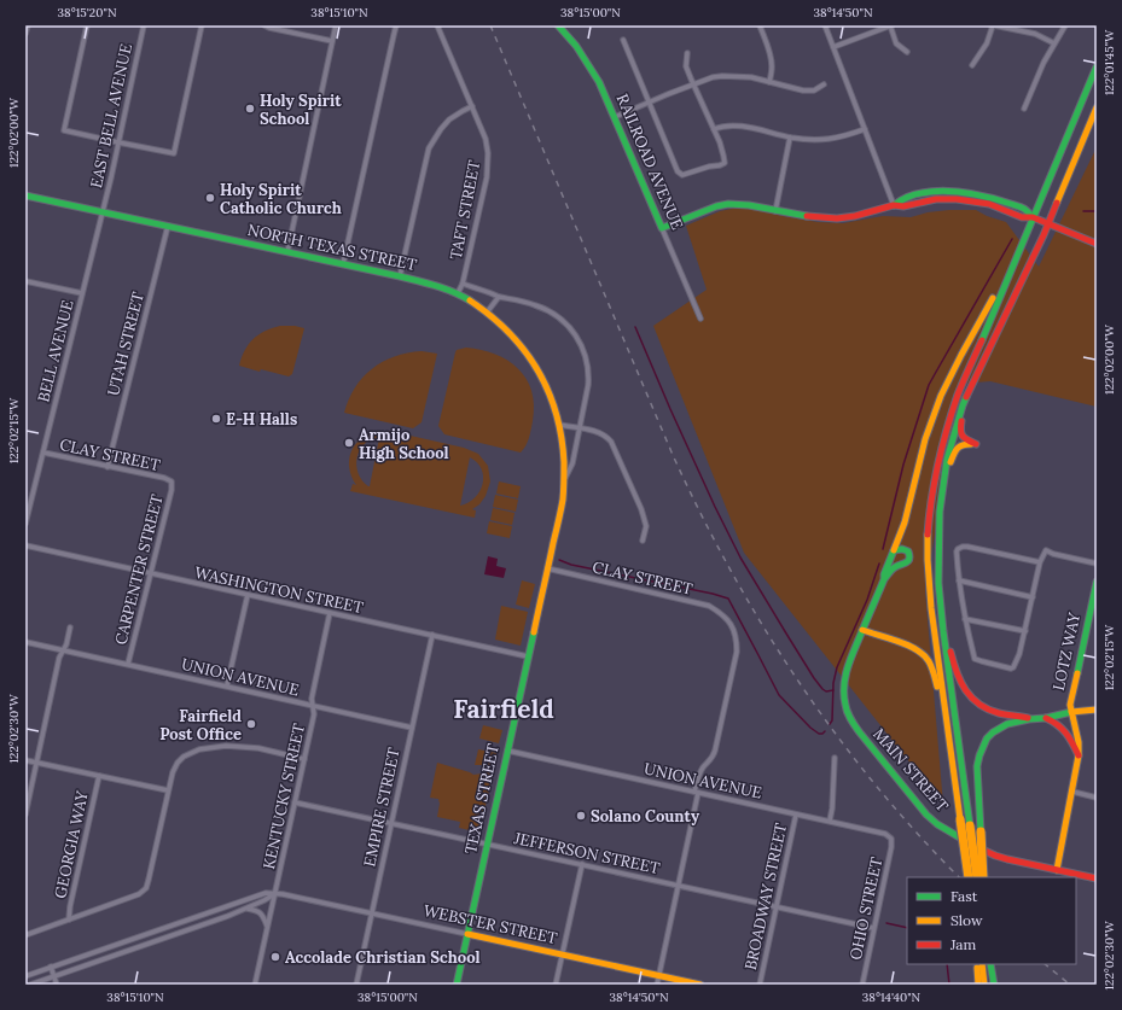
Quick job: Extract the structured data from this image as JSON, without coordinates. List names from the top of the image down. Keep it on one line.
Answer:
{"streets":{"main road":["RAILROAD AVENUE","NORTH TEXAS STREET","LOTZ WAY","MAIN STREET","TEXAS STREET","WEBSTER STREET"],"street":["EAST BELL AVENUE","TAFT STREET","UTAH STREET","BELL AVENUE","CLAY STREET","CARPENTER STREET","WASHINGTON STREET","UNION AVENUE","KENTUCKY STREET","EMPIRE STREET","GEORGIA WAY","JEFFERSON STREET","BROADWAY STREET","OHIO STREET"]},"crossings":[["EAST BELL AVENUE","NORTH TEXAS STREET"],["EAST BELL AVENUE","BELL AVENUE"],["TAFT STREET","NORTH TEXAS STREET"],["NORTH TEXAS STREET","UTAH STREET"],["NORTH TEXAS STREET","BELL AVENUE"],["NORTH TEXAS STREET","TEXAS STREET"],["UTAH STREET","CLAY STREET"],["BELL AVENUE","CLAY STREET"],["CLAY STREET","CARPENTER STREET"],["CLAY STREET","UNION AVENUE"],["CLAY STREET","TEXAS STREET"],["CARPENTER STREET","WASHINGTON STREET"],["CARPENTER STREET","UNION AVENUE"],["WASHINGTON STREET","KENTUCKY STREET"],["WASHINGTON STREET","TEXAS STREET"],["WASHINGTON STREET","EMPIRE STREET"],["LOTZ WAY","MAIN STREET"],["UNION AVENUE","KENTUCKY STREET"],["UNION AVENUE","TEXAS STREET"],["UNION AVENUE","EMPIRE STREET"],["UNION AVENUE","BROADWAY STREET"],["UNION AVENUE","OHIO STREET"],["KENTUCKY STREET","JEFFERSON STREET"],["KENTUCKY STREET","WEBSTER STREET"],["TEXAS STREET","JEFFERSON STREET"],["TEXAS STREET","WEBSTER STREET"],["EMPIRE STREET","JEFFERSON STREET"],["EMPIRE STREET","WEBSTER STREET"],["JEFFERSON STREET","BROADWAY STREET"],["JEFFERSON STREET","OHIO STREET"]],"districts":["Fairfield"],"places":["Holy Spirit School","Holy Spirit Catholic Church","E-H Halls","Armijo High School","Fairfield Post Office","Solano County","Accolade Christian School"],"legend":["Fast","Slow","Jam"],"coordinates":["38°15'20\"N","38°15'10\"N","38°15'00\"N","38°14'50\"N","122°01'45\"W","122°02'00\"W","122°02'15\"W","122°02'30\"W","38°14'40\"N"]}
